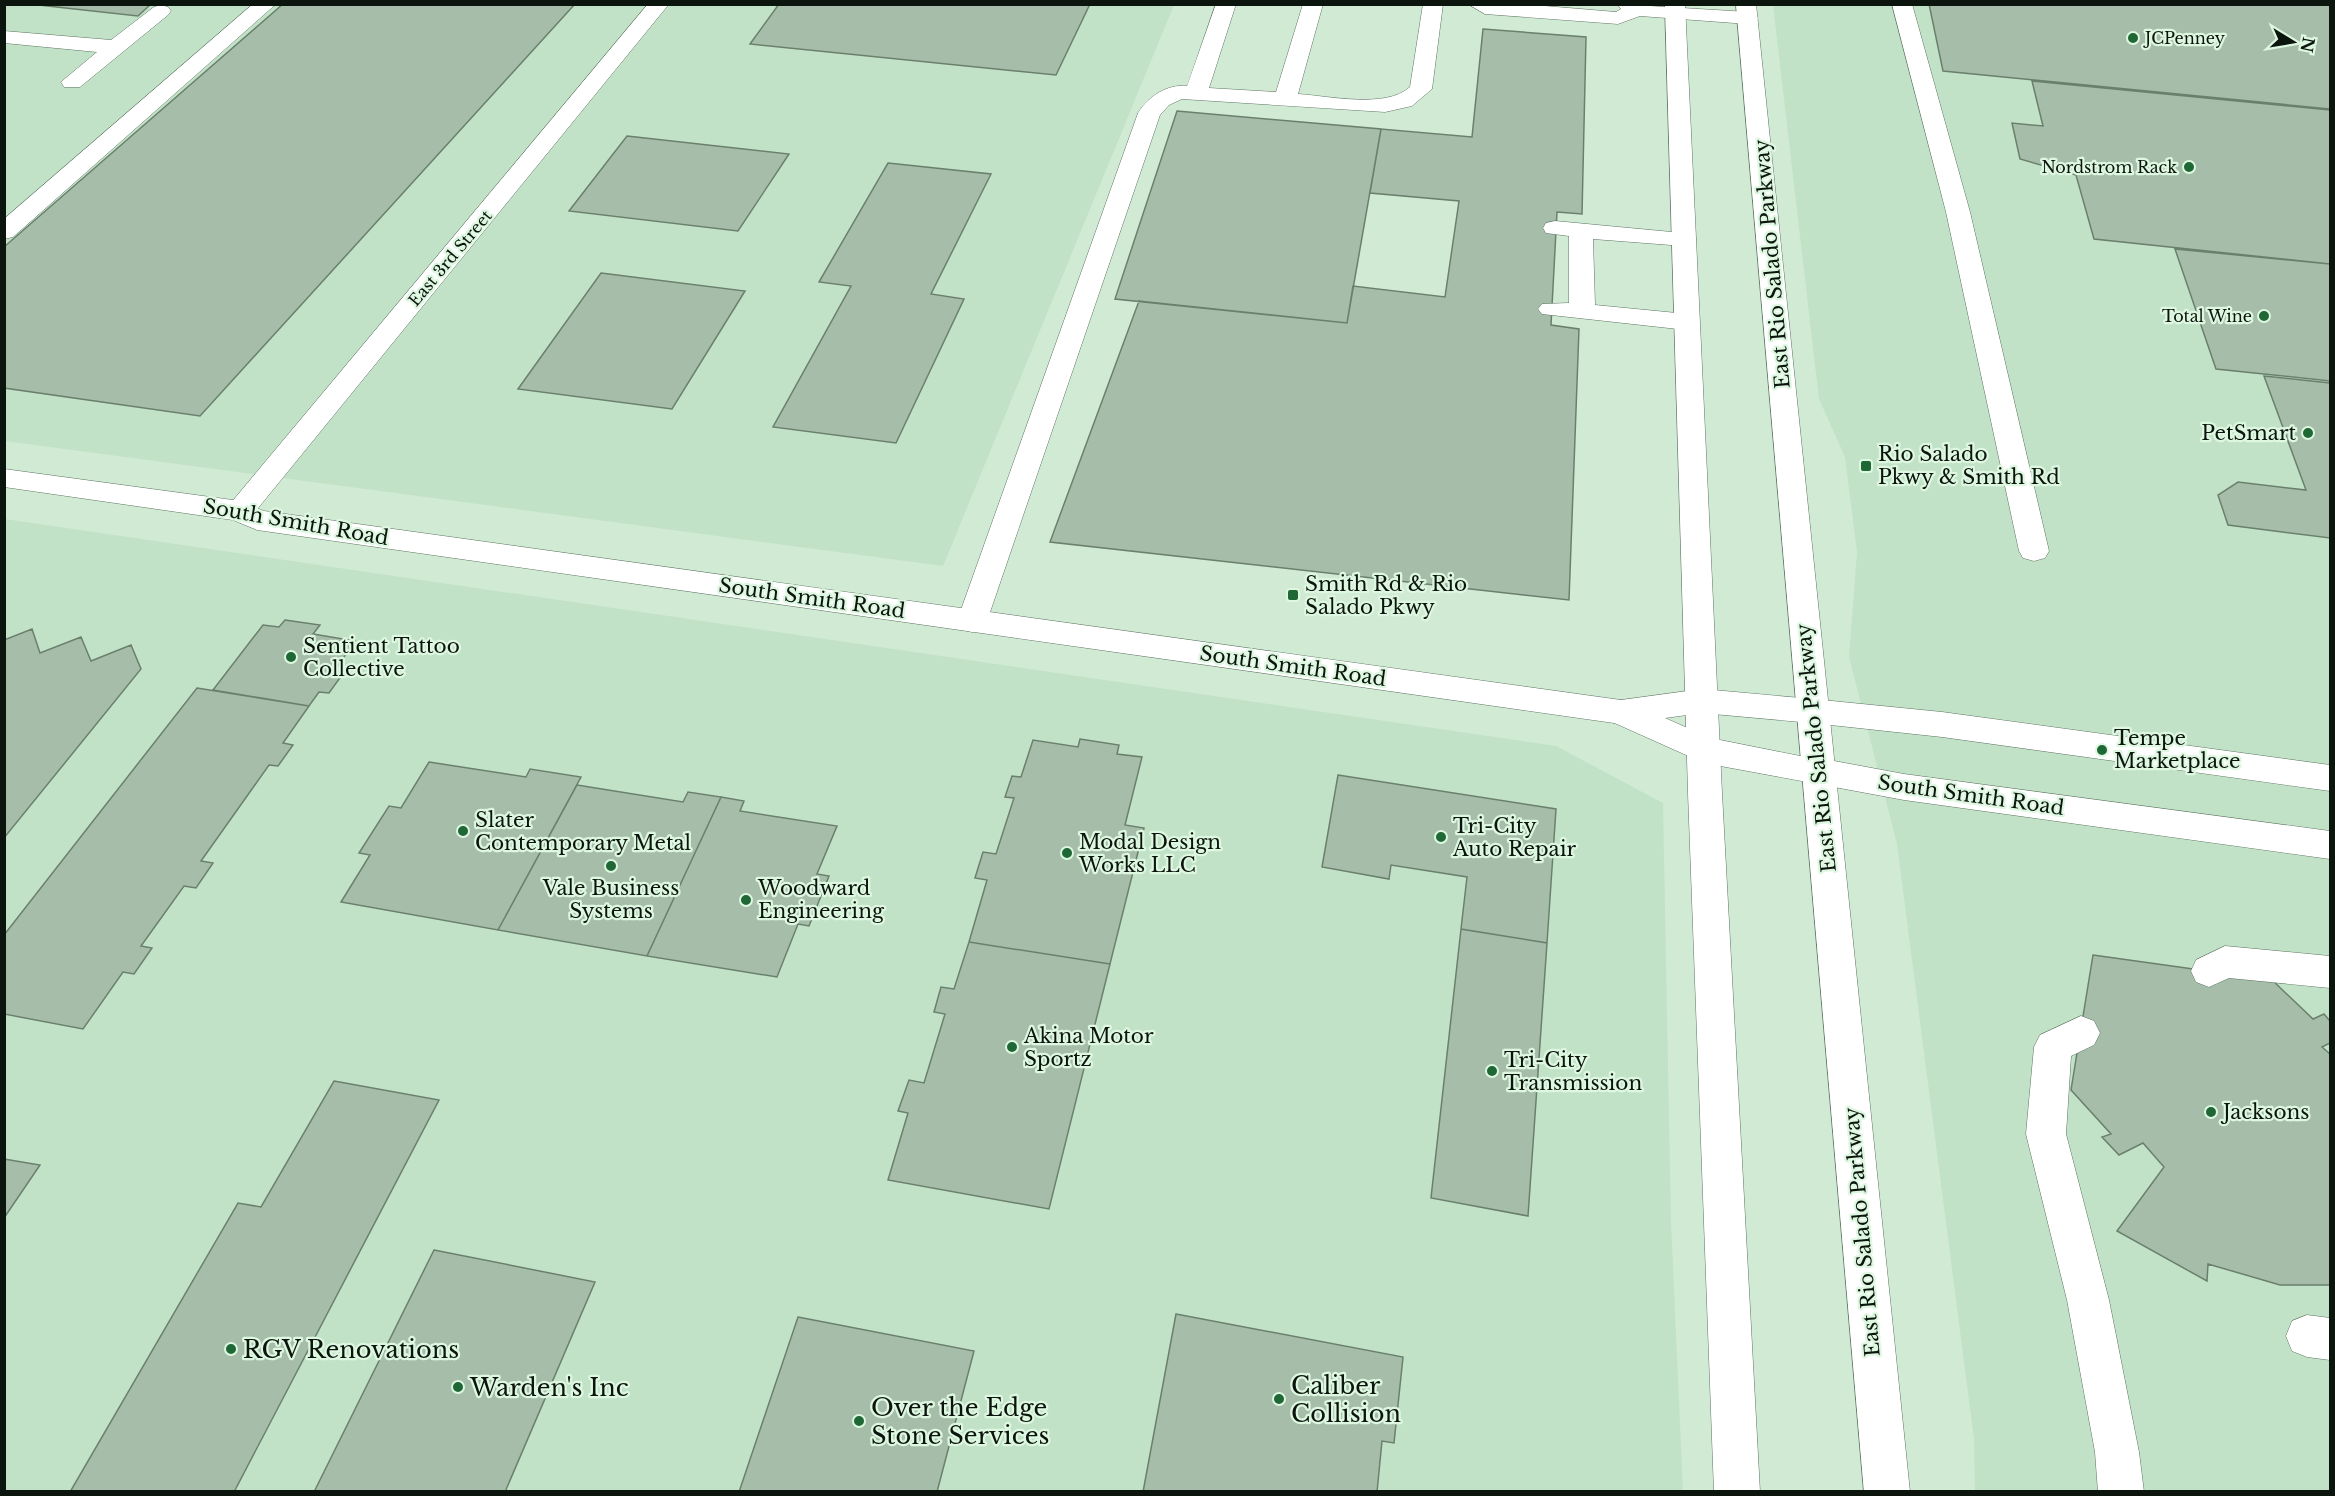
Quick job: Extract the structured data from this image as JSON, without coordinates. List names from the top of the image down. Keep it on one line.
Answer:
{"streets":{"main road":["East 3rd Street","East Rio Salado Parkway","South Smith Road"]},"crossings":[["East 3rd Street","South Smith Road"],["East Rio Salado Parkway","South Smith Road"]],"places":{"other":["JCPenney","Nordstrom Rack","Total Wine","PetSmart","Sentient Tattoo Collective","Tempe Marketplace","Slater Contemporary Metal","Tri-City Auto Repair","Modal Design Works LLC","Vale Business Systems","Woodward Engineering","Akina Motor Sportz","Tri-City Transmission","Jacksons","RGV Renovations","Warden's Inc","Caliber Collision","Over the Edge Stone Services"],"transit":["Rio Salado Pkwy & Smith Rd","Smith Rd & Rio Salado Pkwy"]},"north":"right"}
